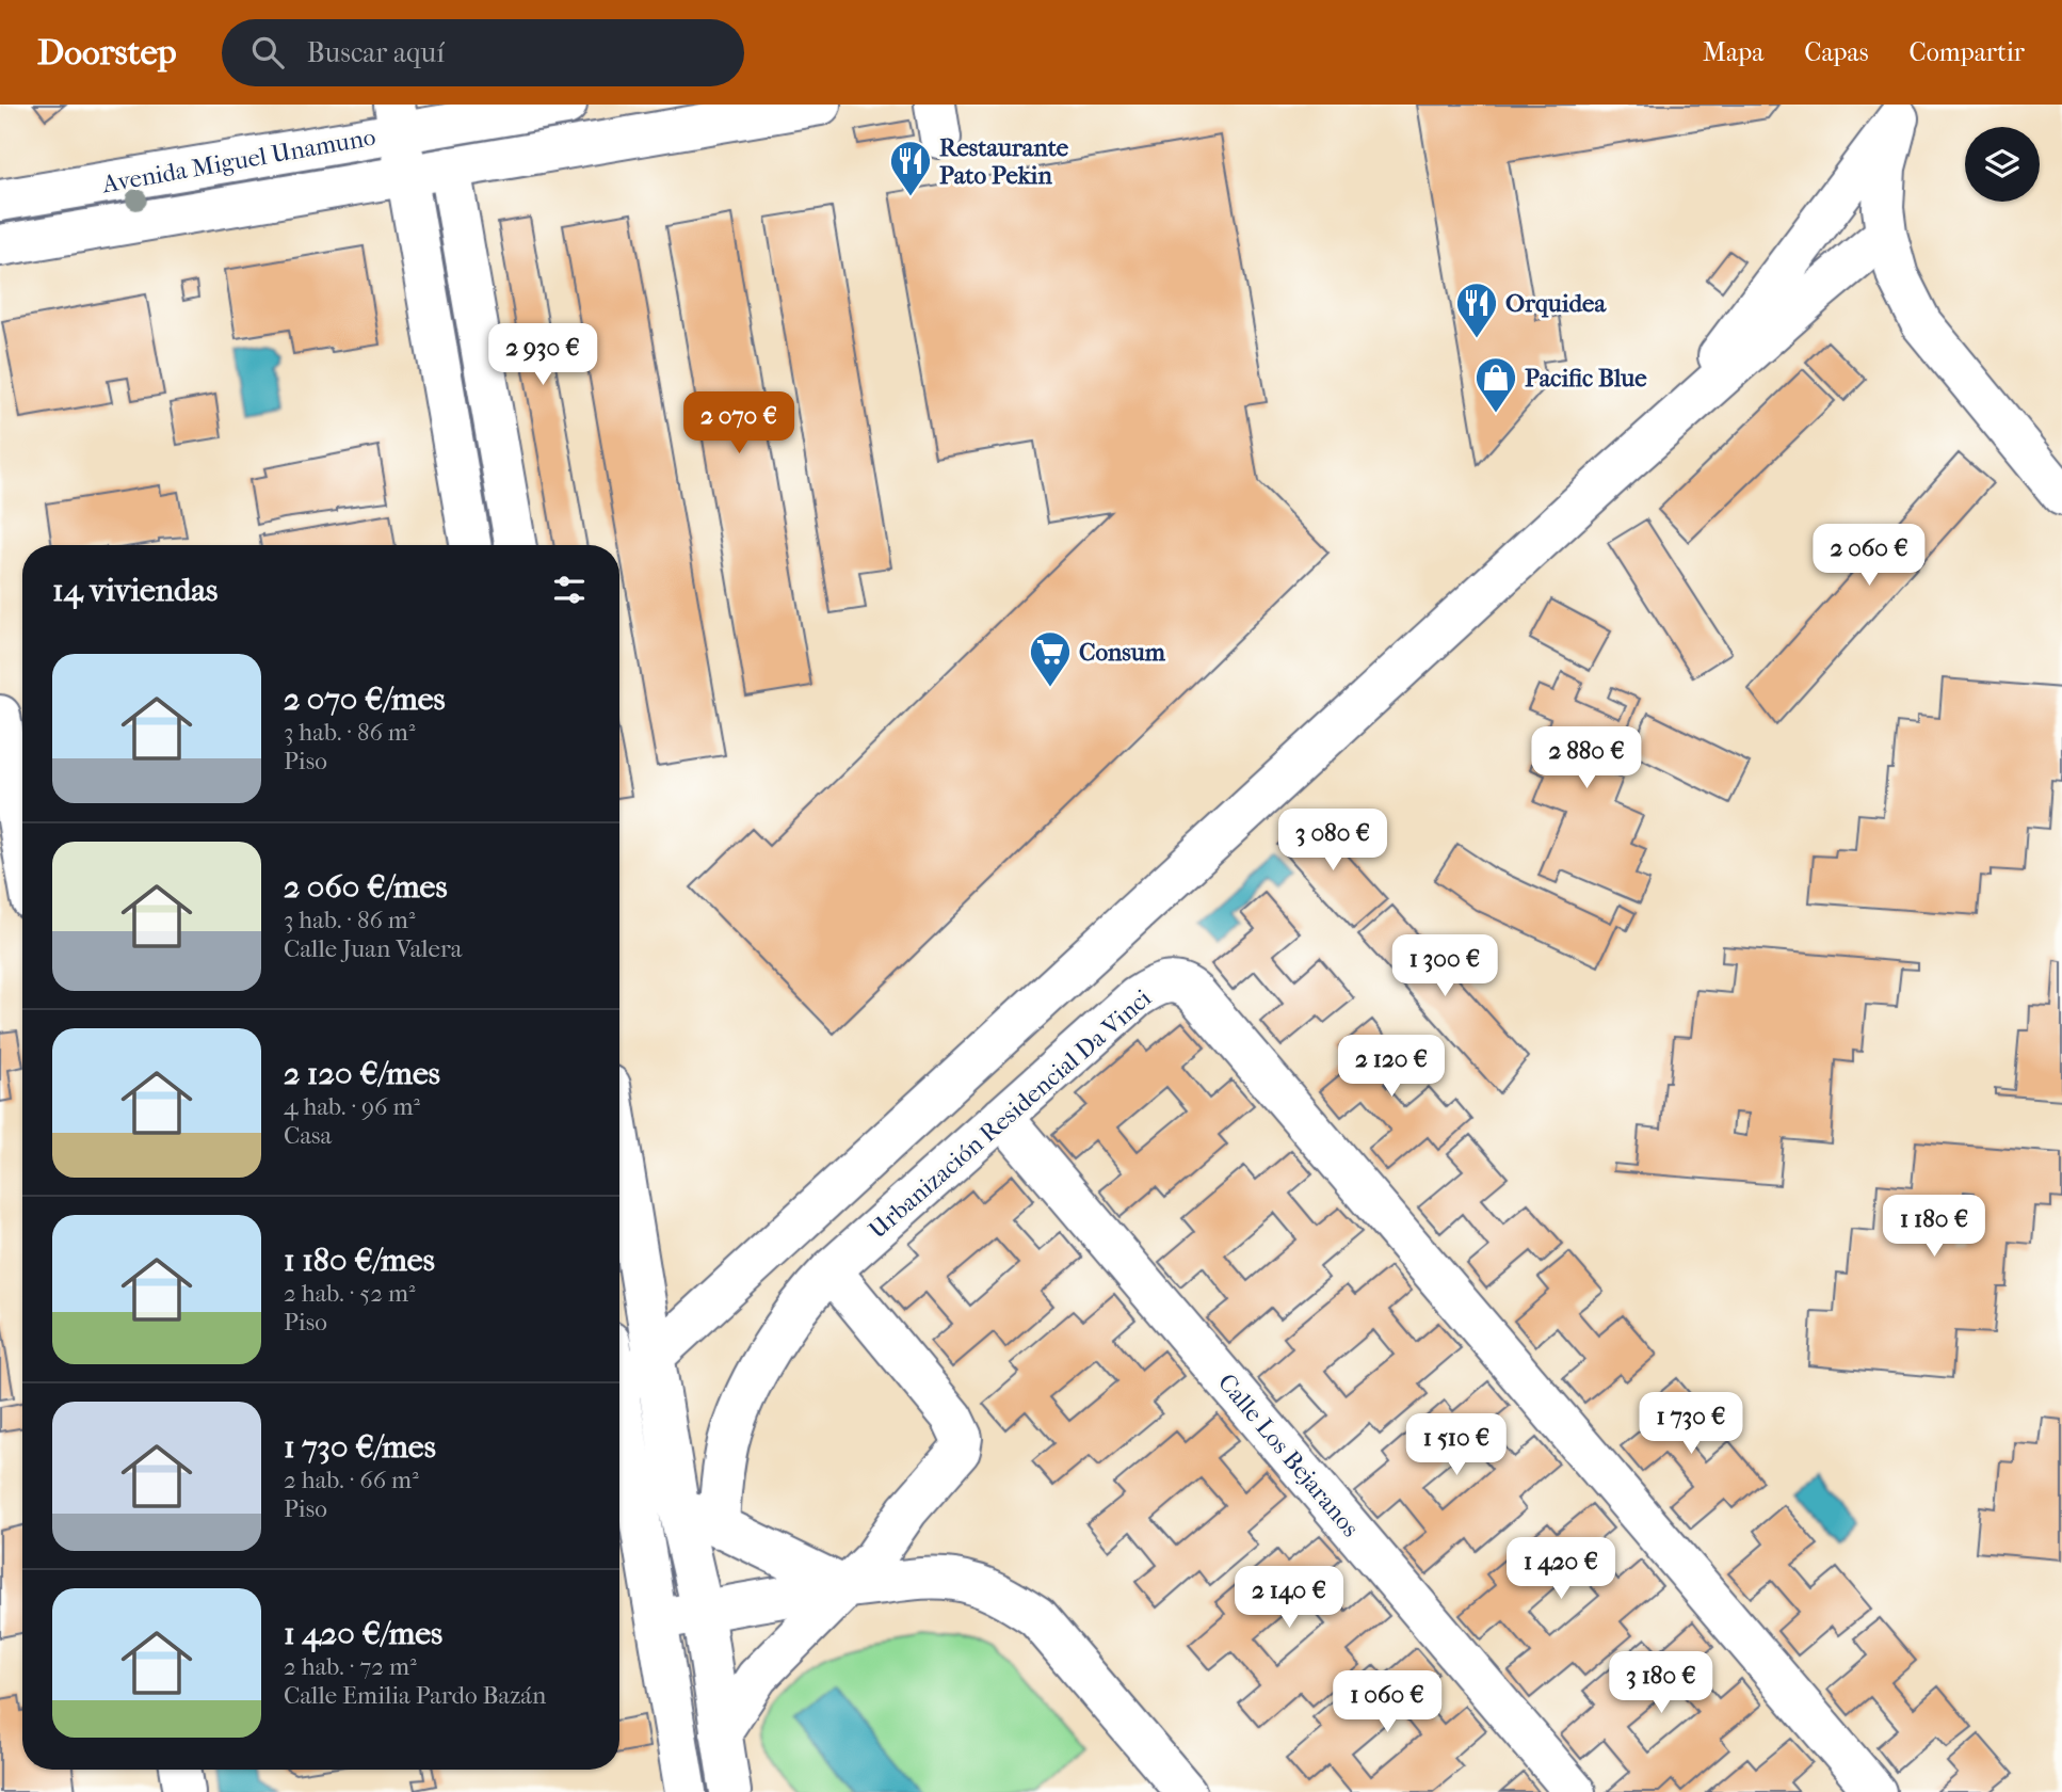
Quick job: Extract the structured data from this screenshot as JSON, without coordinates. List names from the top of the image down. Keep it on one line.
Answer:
{"streets":{"street":["Avenida Miguel Unamuno","Urbanización Residencial Da Vinci","Calle Los Bejaranos"]},"crossings":[["Urbanización Residencial Da Vinci","Calle Los Bejaranos"]],"places":{"restaurant":["Restaurante Pato Pekin","Orquidea"],"shop":["Pacific Blue"],"supermarket":["Consum"]},"page":{"header":"Doorstep","search":"Buscar aquí","nav":["Mapa","Capas","Compartir"],"price":["2 930 €","2 070 €","2 060 €","2 880 €","3 080 €","1 300 €","2 120 €","1 180 €","1 730 €","1 510 €","1 420 €","2 140 €","3 180 €","1 060 €"],"heading":"14 viviendas","list":[{"name":"2 070 €/mes","note":"3 hab. · 86 m² · Piso"},{"name":"2 060 €/mes","note":"3 hab. · 86 m² · Calle Juan Valera"},{"name":"2 120 €/mes","note":"4 hab. · 96 m² · Casa"},{"name":"1 180 €/mes","note":"2 hab. · 52 m² · Piso"},{"name":"1 730 €/mes","note":"2 hab. · 66 m² · Piso"},{"name":"1 420 €/mes","note":"2 hab. · 72 m² · Calle Emilia Pardo Bazán"}]}}
